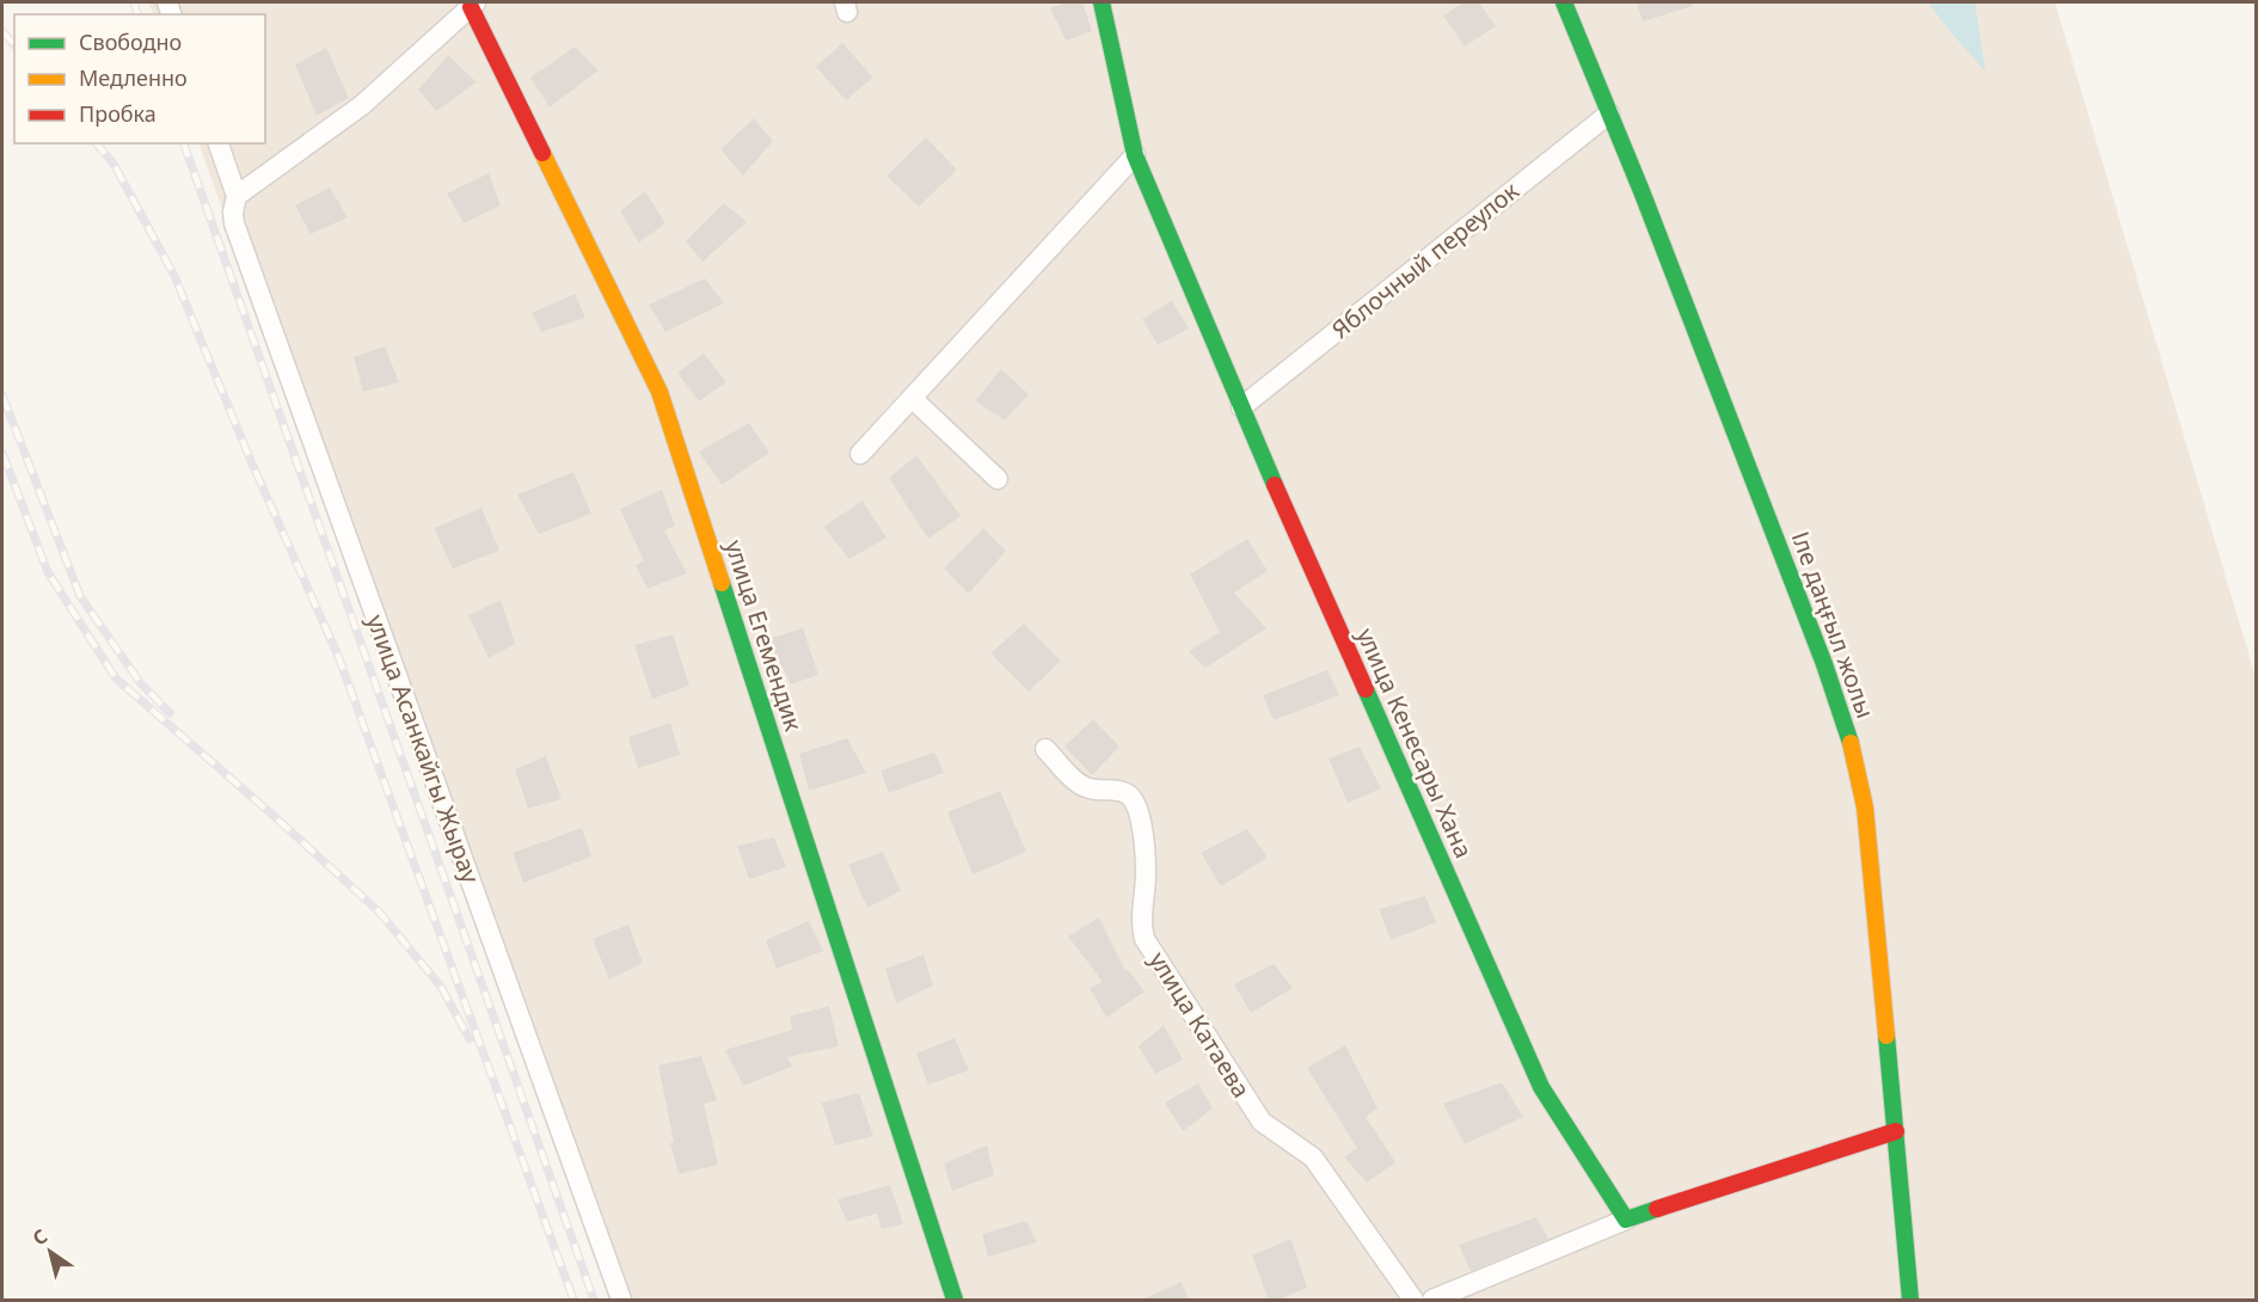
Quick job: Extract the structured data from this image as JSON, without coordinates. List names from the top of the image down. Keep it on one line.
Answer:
{"streets":{"street":["Яблочный переулок","Іле даңғыл жолы","улица Егемендик","улица Кенесары Хана","улица Асанкайгы Жырау","улица Катаева"]},"crossings":[["Яблочный переулок","Іле даңғыл жолы"],["Яблочный переулок","улица Кенесары Хана"]],"legend":["Свободно","Медленно","Пробка"],"north":"top left"}
